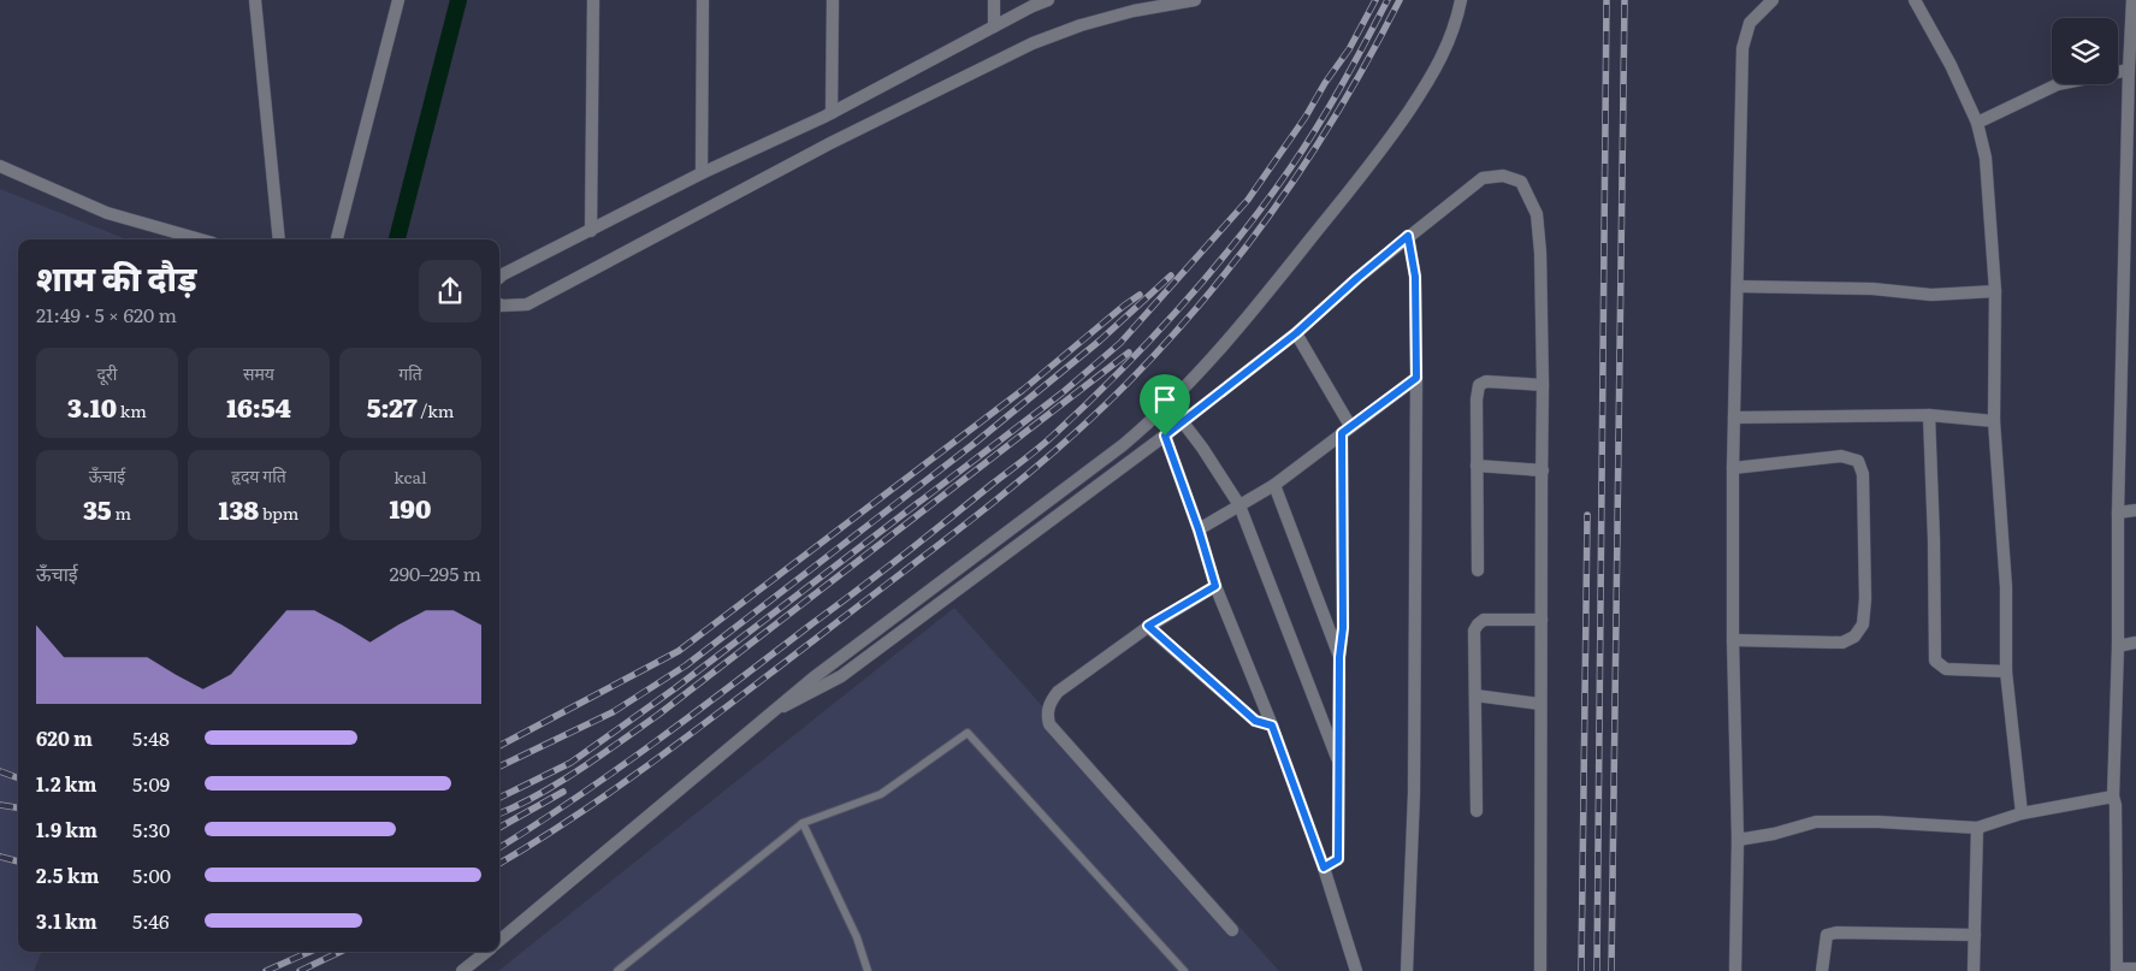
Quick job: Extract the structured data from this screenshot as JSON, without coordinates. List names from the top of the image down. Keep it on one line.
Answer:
{"page":{"heading":["शाम की दौड़","21:49 · 5 × 620 m"],"stats":[["दूरी","3.10 km"],["समय","16:54"],["गति","5:27 /km"],["ऊँचाई","35 m"],["हृदय गति","138 bpm"],["kcal","190"]],"chart":["ऊँचाई","290–295 m"],"list":[{"name":"620 m","note":"5:48"},{"name":"1.2 km","note":"5:09"},{"name":"1.9 km","note":"5:30"},{"name":"2.5 km","note":"5:00"},{"name":"3.1 km","note":"5:46"}]}}
